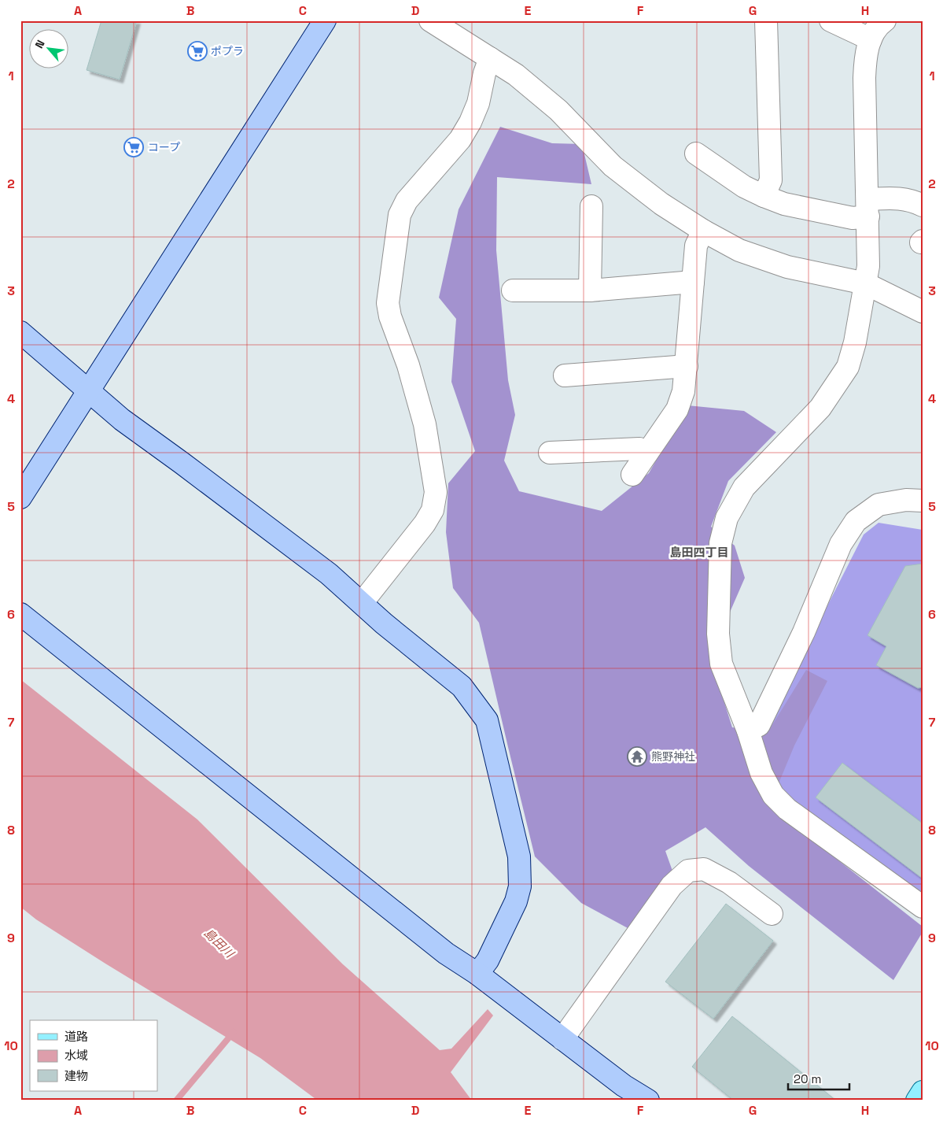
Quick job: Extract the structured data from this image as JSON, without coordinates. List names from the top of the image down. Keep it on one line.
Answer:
{"districts":["島田四丁目"],"water":["島田川"],"places":{"supermarket":["ポプラ","コープ"],"temple":["熊野神社"]},"legend":["道路","水域","建物"],"scale_bar":"20 m","north":"top left","grid":{"columns":["A","B","C","D","E","F","G","H"],"rows":["1","2","3","4","5","6","7","8","9","10"]}}
